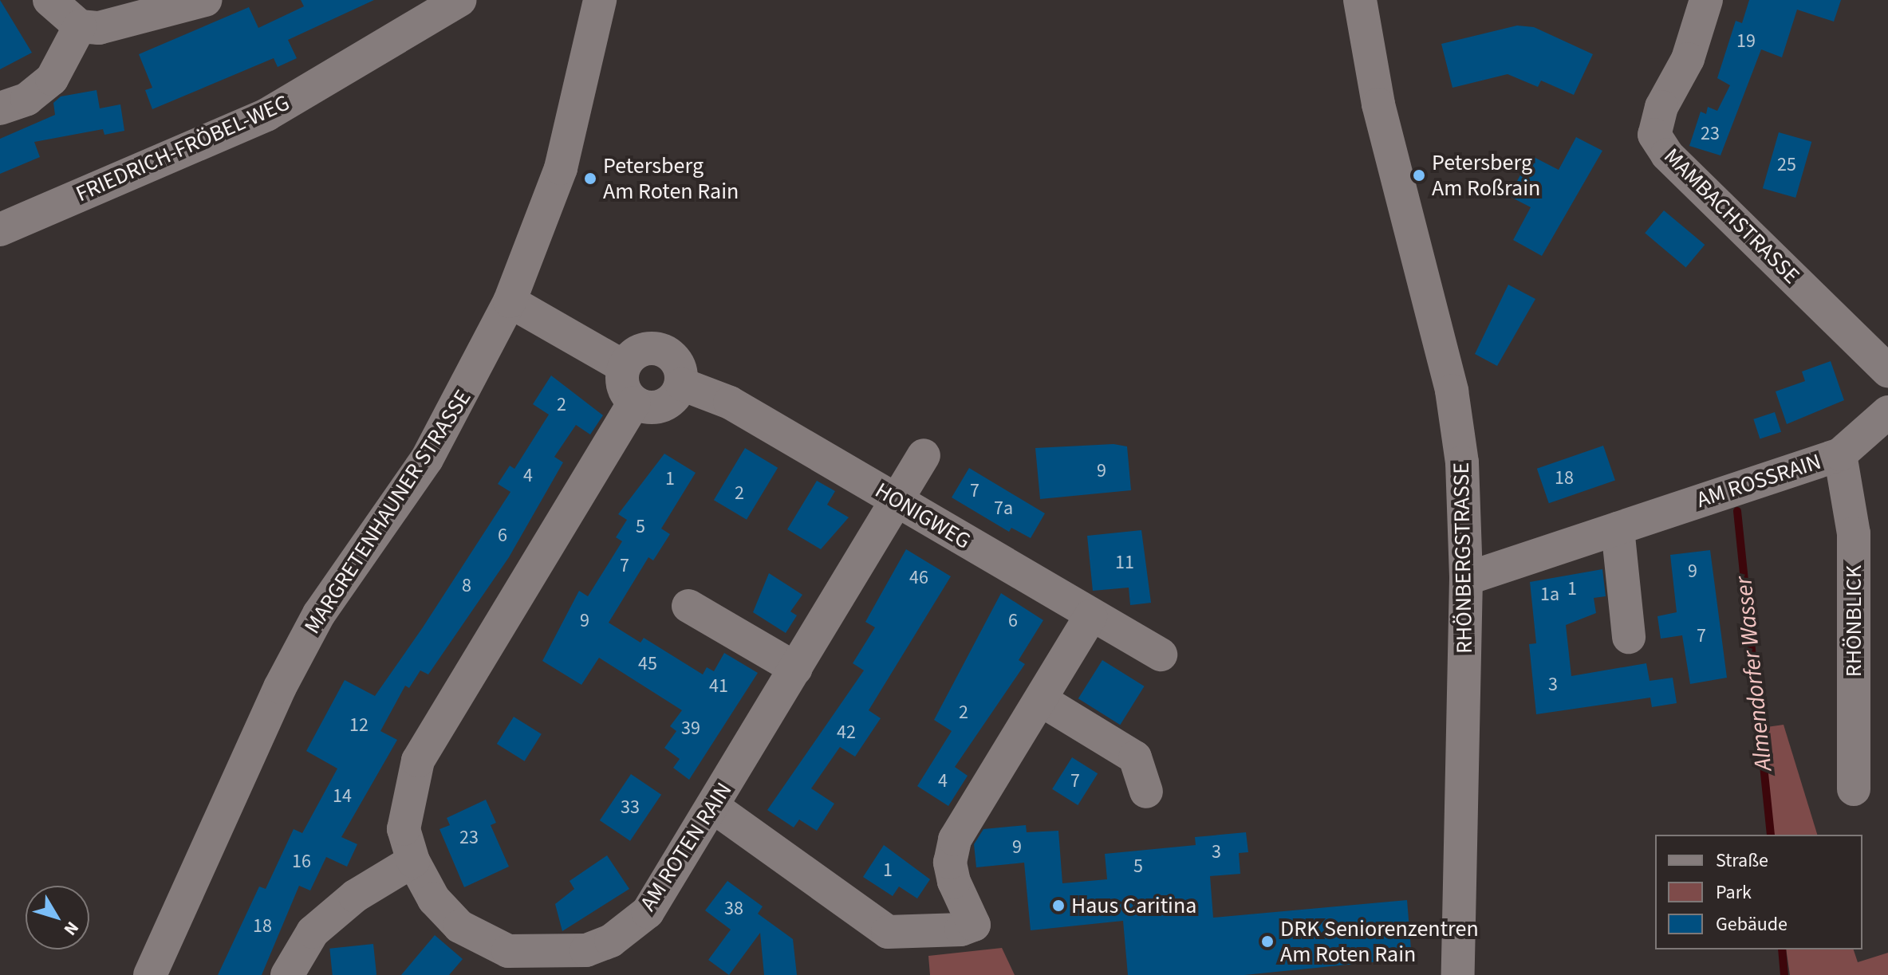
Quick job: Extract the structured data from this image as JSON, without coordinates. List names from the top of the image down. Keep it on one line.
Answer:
{"streets":{"street":["FRIEDRICH-FRÖBEL-WEG","MAMBACHSTRASSE","AM ROSSRAIN","MARGRETENHAUNER STRASSE","HONIGWEG","RHÖNBERGSTRASSE","RHÖNBLICK","AM ROTEN RAIN"]},"crossings":[["AM ROSSRAIN","RHÖNBERGSTRASSE"],["AM ROSSRAIN","RHÖNBLICK"],["HONIGWEG","AM ROTEN RAIN"]],"water":["Almendorfer Wasser"],"places":["Petersberg Am Roßrain","Petersberg Am Roten Rain","Haus Caritina","DRK Seniorenzentren Am Roten Rain"],"house_numbers":["19","23","25","2","9","4","18","1","7","2","7a","5","6","11","7","9","46","8","1","1a","9","6","7","45","3","41","2","12","39","42","4","7","14","33","23","9","3","16","5","1","38","18"],"legend":["Straße","Park","Gebäude"],"north":"bottom right"}
